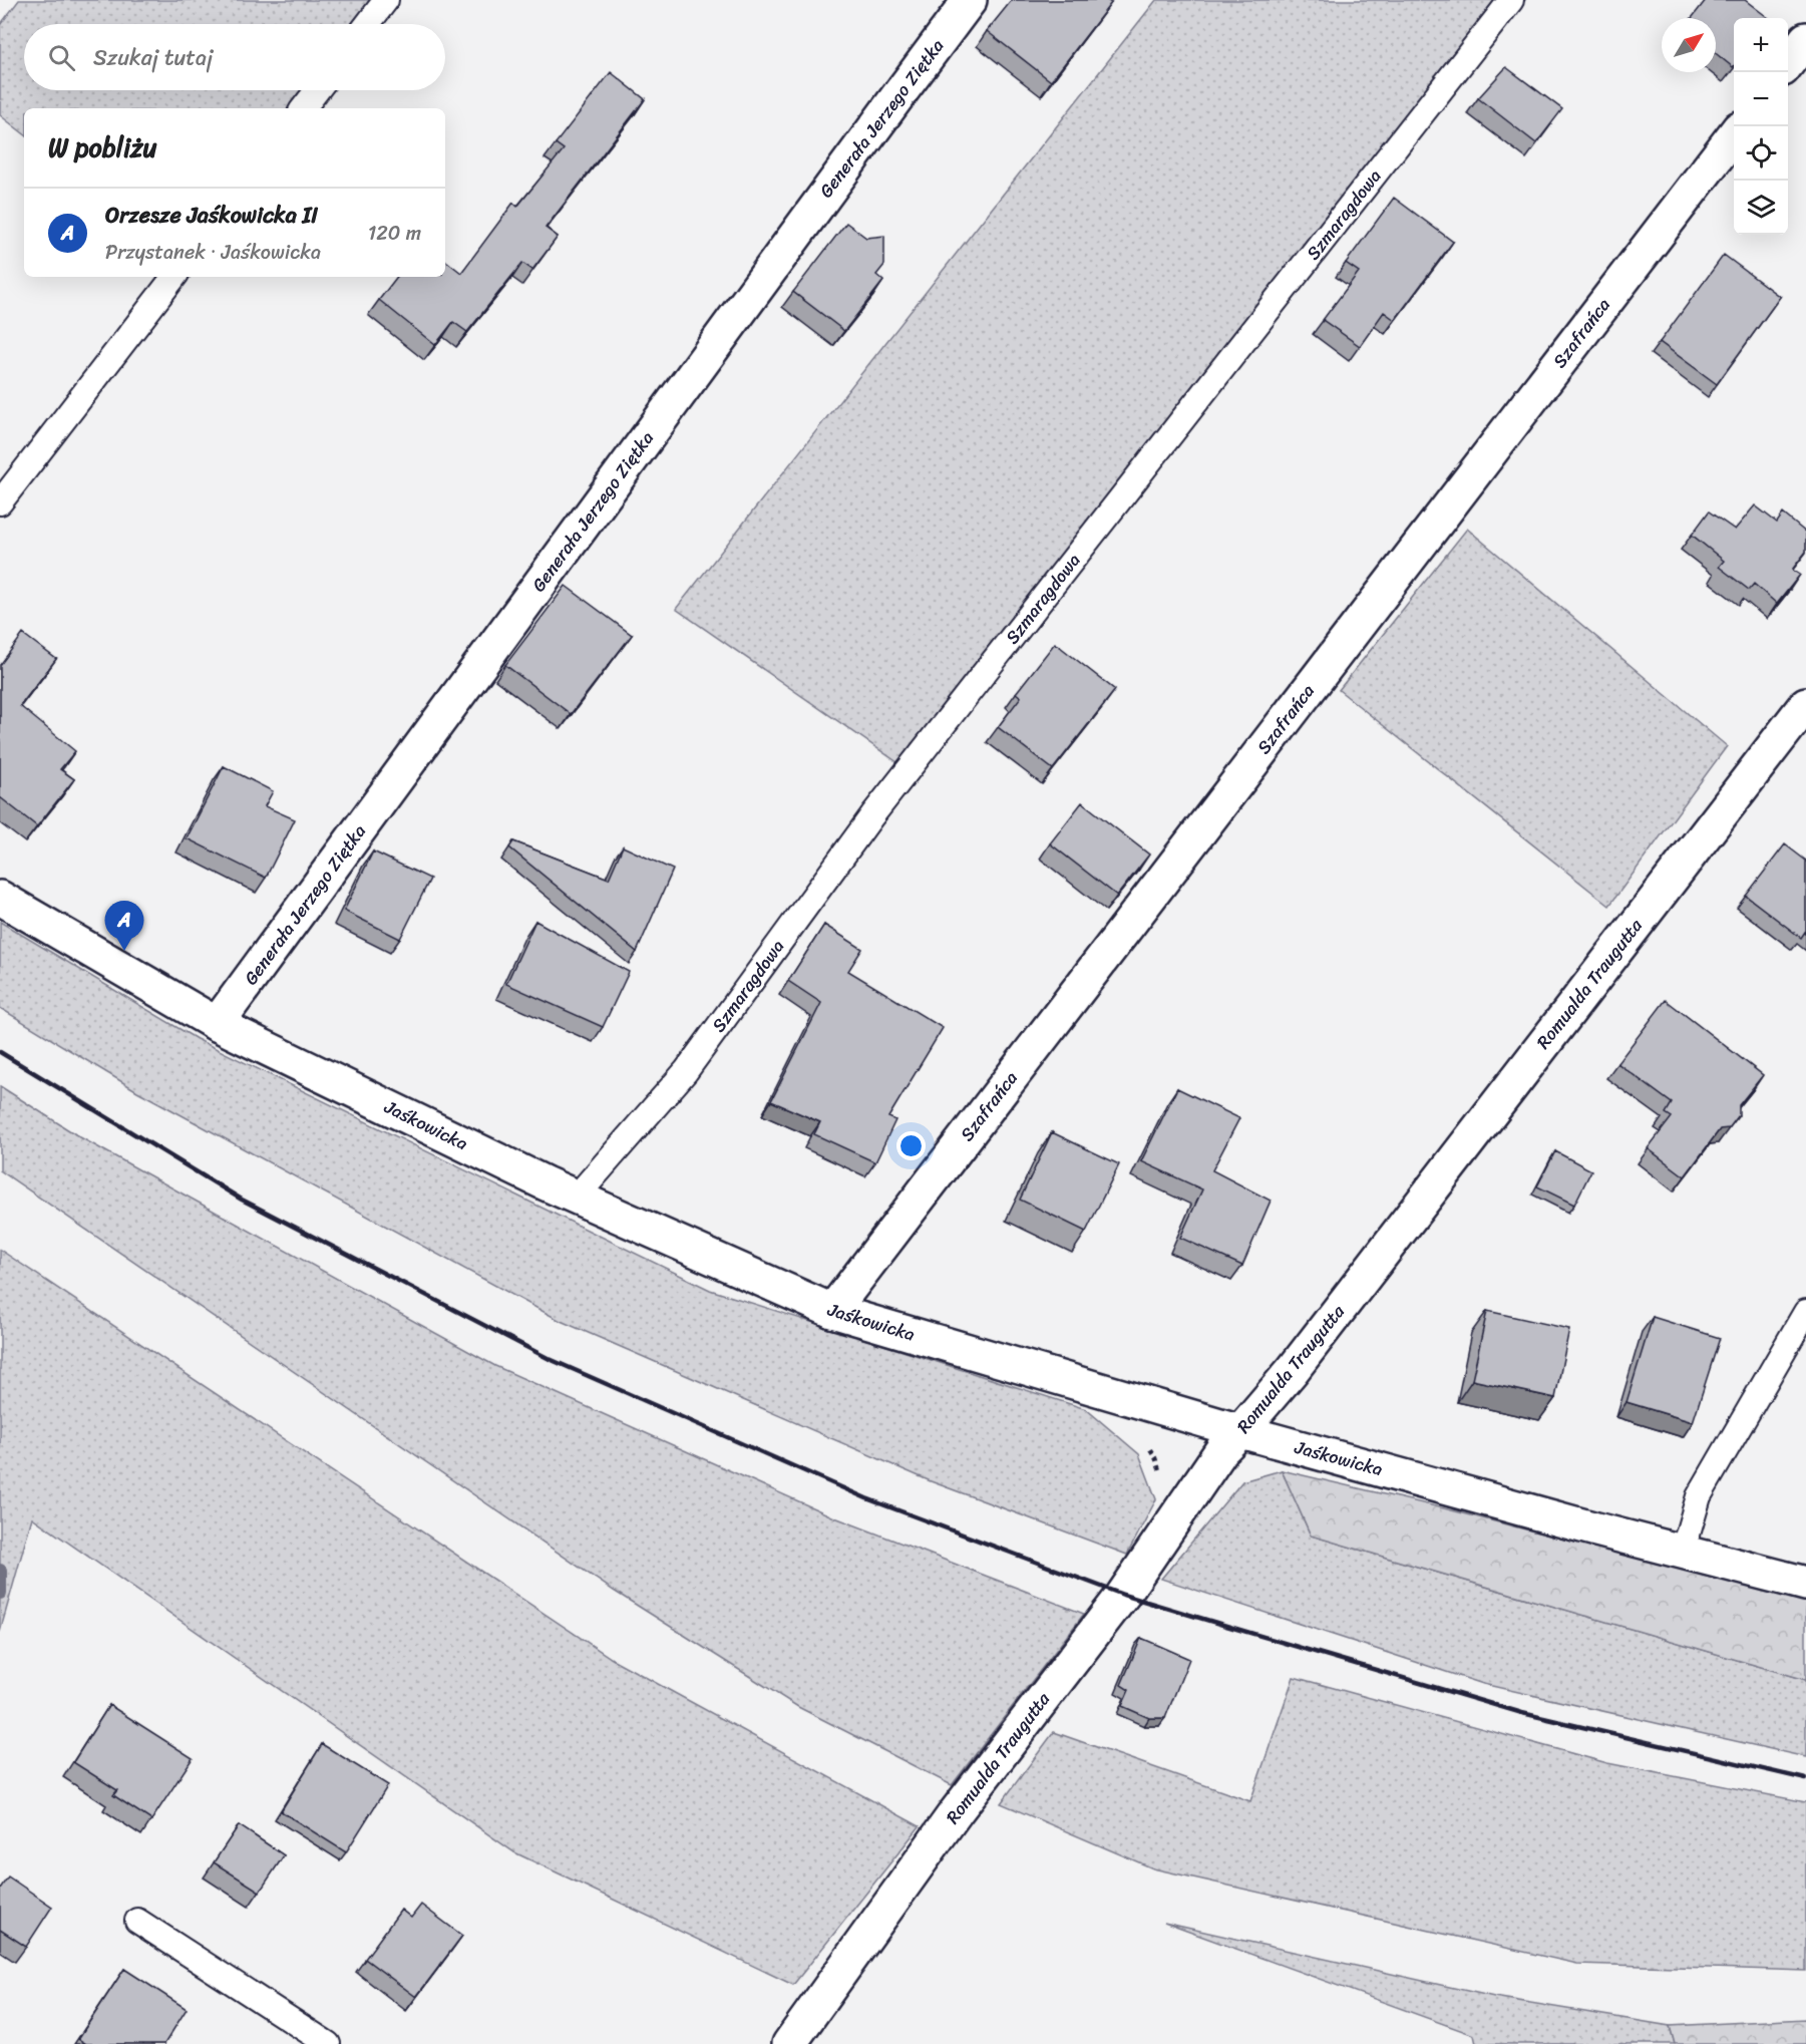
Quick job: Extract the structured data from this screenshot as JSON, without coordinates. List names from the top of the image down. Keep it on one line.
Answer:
{"streets":{"street":["Generała Jerzego Ziętka","Szafrańca","Romualda Traugutta","Jaśkowicka"],"lane":["Szmaragdowa"]},"crossings":[["Generała Jerzego Ziętka","Jaśkowicka"],["Szmaragdowa","Jaśkowicka"],["Szafrańca","Jaśkowicka"],["Romualda Traugutta","Jaśkowicka"]],"north":"top right","page":{"map_buttons":["+","−"],"search":"Szukaj tutaj","heading":"W pobliżu","list":[{"mark":"A","name":"Orzesze Jaśkowicka II","note":"Przystanek · Jaśkowicka","value":"120 m"}],"pins":"A"}}
